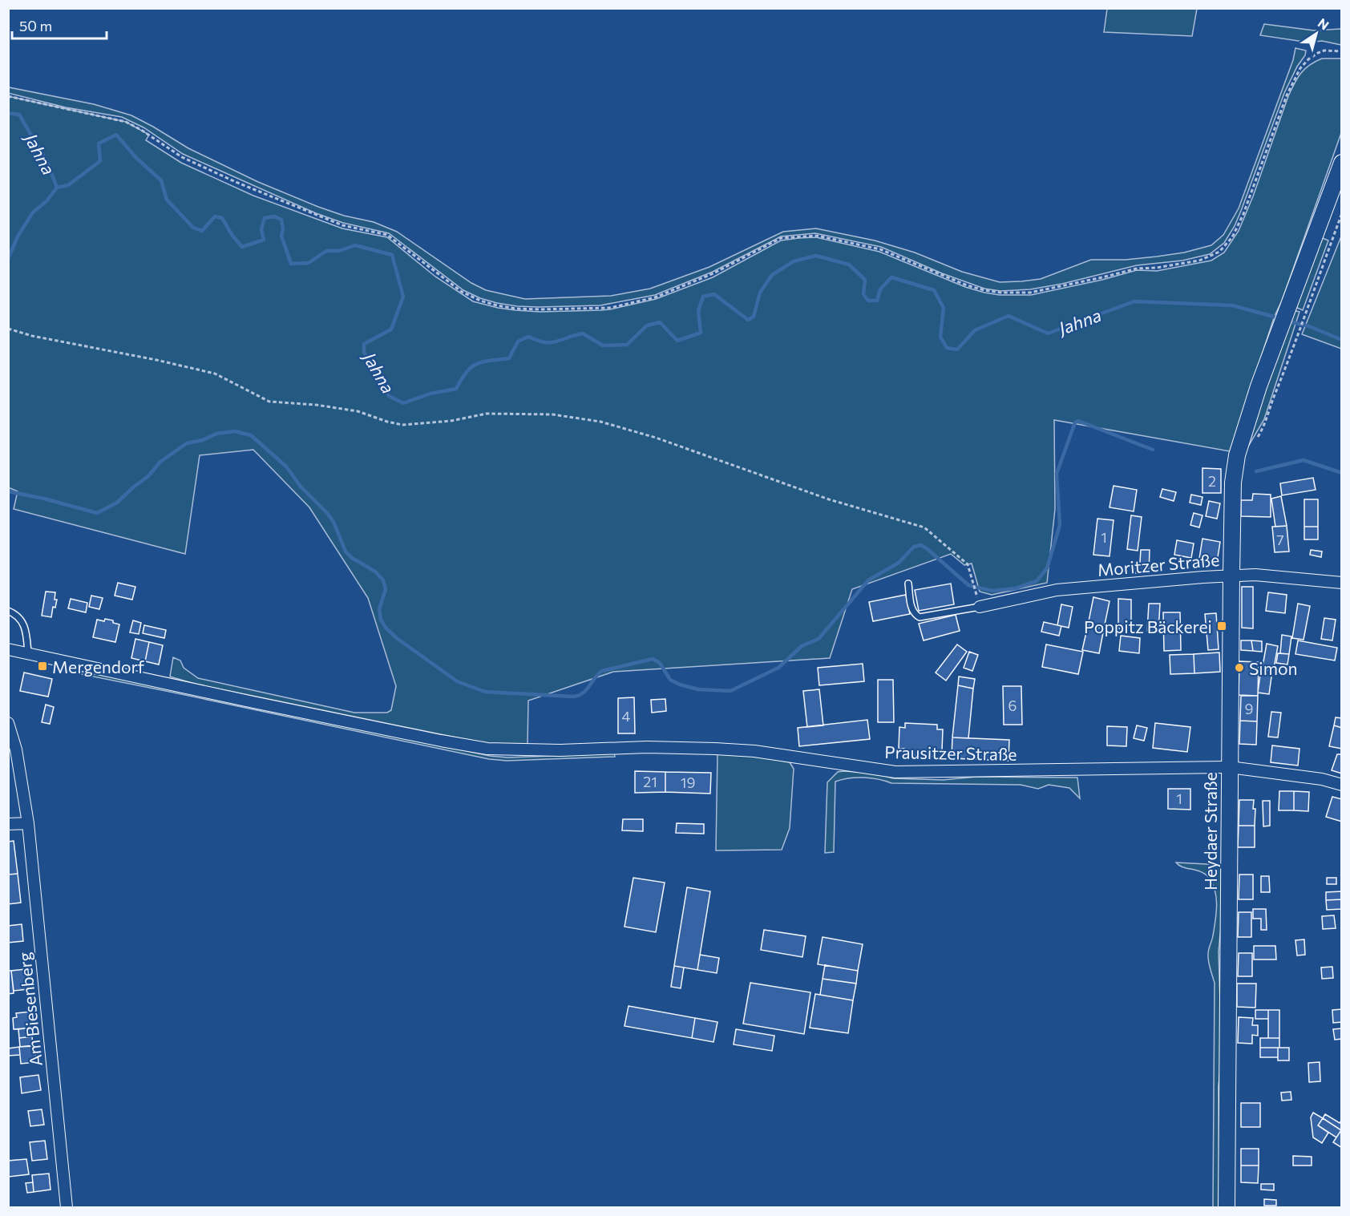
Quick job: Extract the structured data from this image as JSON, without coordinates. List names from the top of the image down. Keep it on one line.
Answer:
{"streets":{"main road":["Heydaer Straße"],"street":["Moritzer Straße","Prausitzer Straße","Am Biesenberg"]},"crossings":[["Moritzer Straße","Heydaer Straße"],["Prausitzer Straße","Heydaer Straße"]],"water":["Jahna"],"places":{"transit":["Poppitz Bäckerei","Mergendorf"],"other":["Simon"]},"house_numbers":["2","1","7","6","9","4","21","19","1"],"scale_bar":"50 m","north":"top right"}
